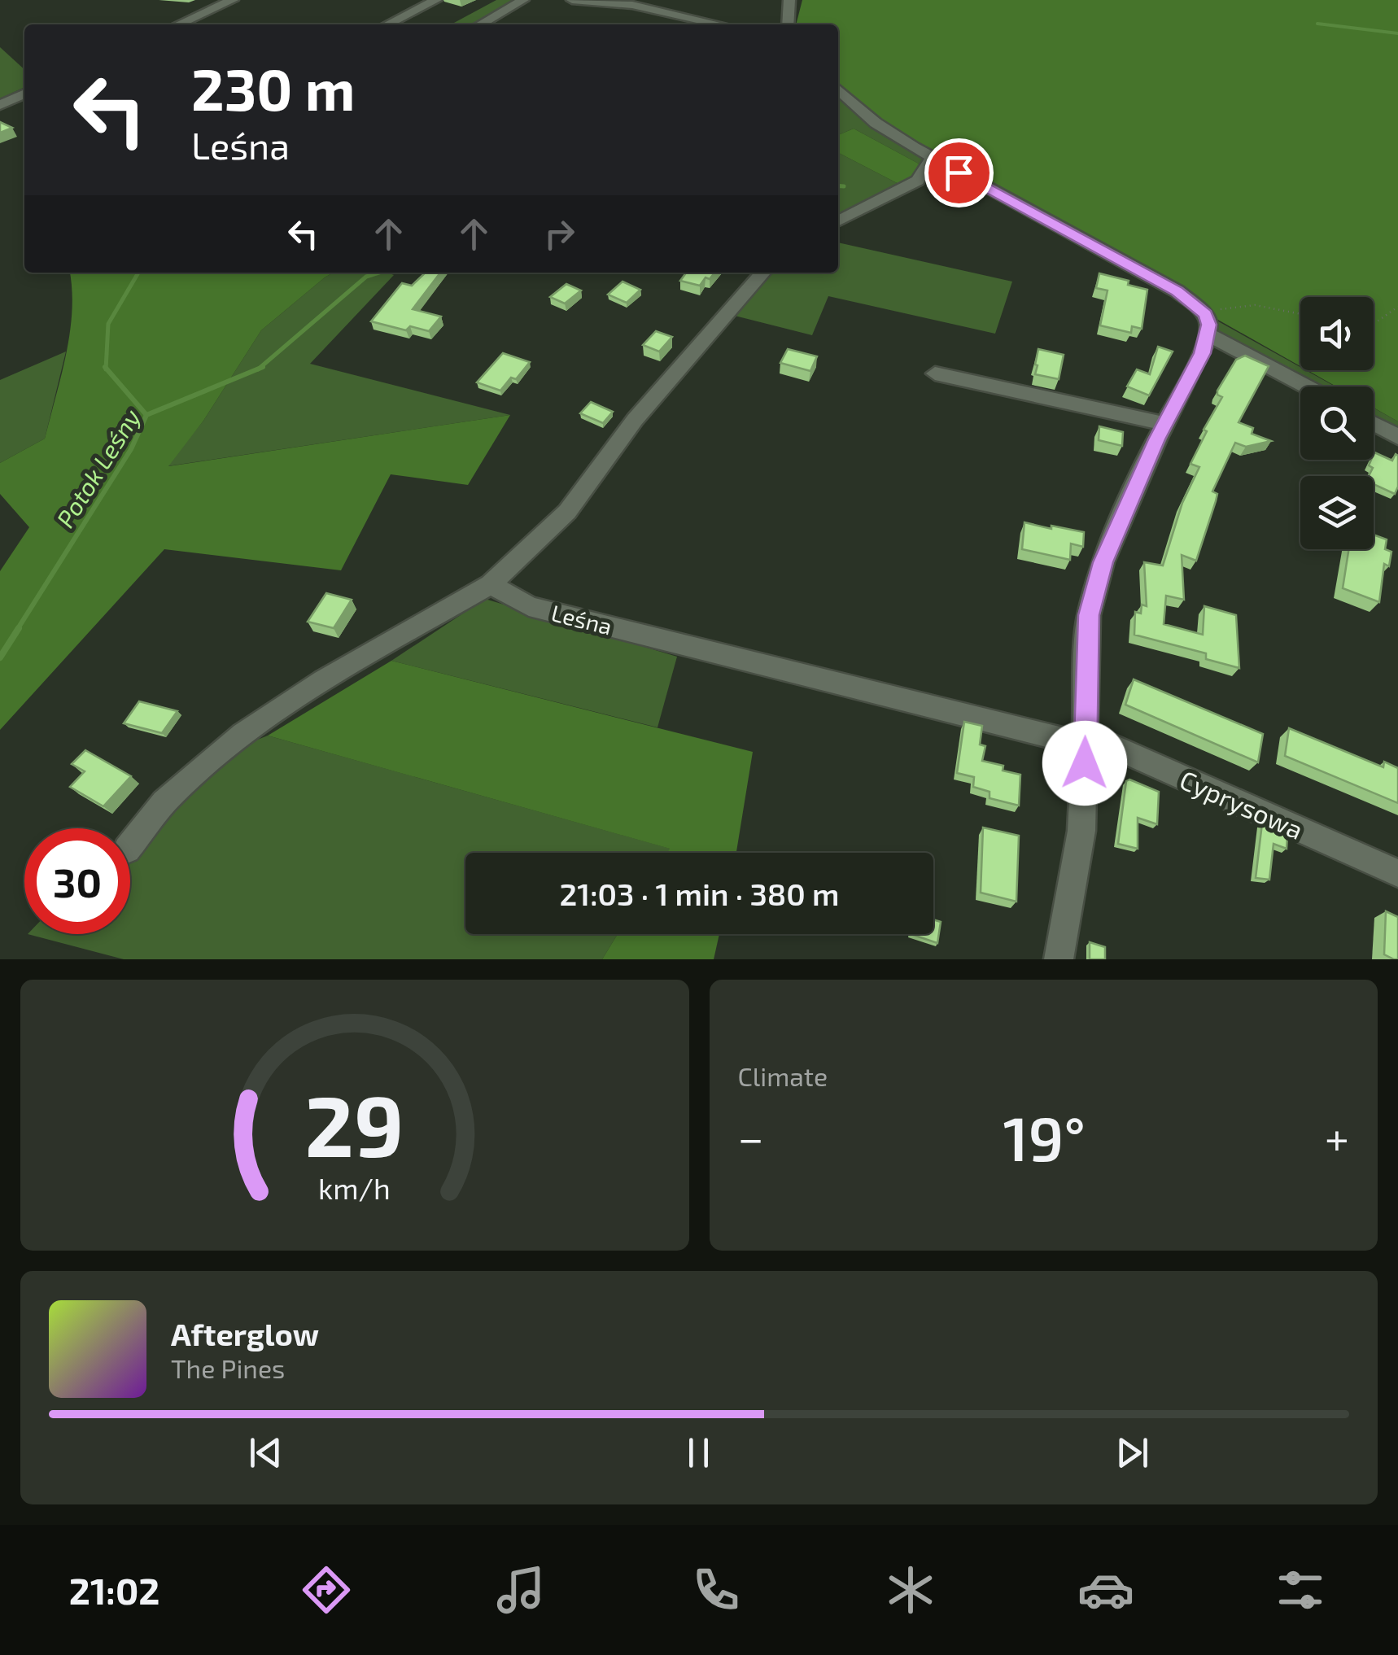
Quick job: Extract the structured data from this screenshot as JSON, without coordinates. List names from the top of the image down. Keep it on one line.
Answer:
{"streets":{"street":["Leśna","Cyprysowa"]},"crossings":[["Leśna","Cyprysowa"]],"water":["Potok Leśny"],"page":{"turn":["230 m","Leśna"],"limit":"30","trip":"21:03 · 1 min · 380 m","tile":"Climate","heat":["−","19°","+"],"song":["Afterglow","The Pines"],"tabs":"21:02","gauge":["29","km/h"]}}
